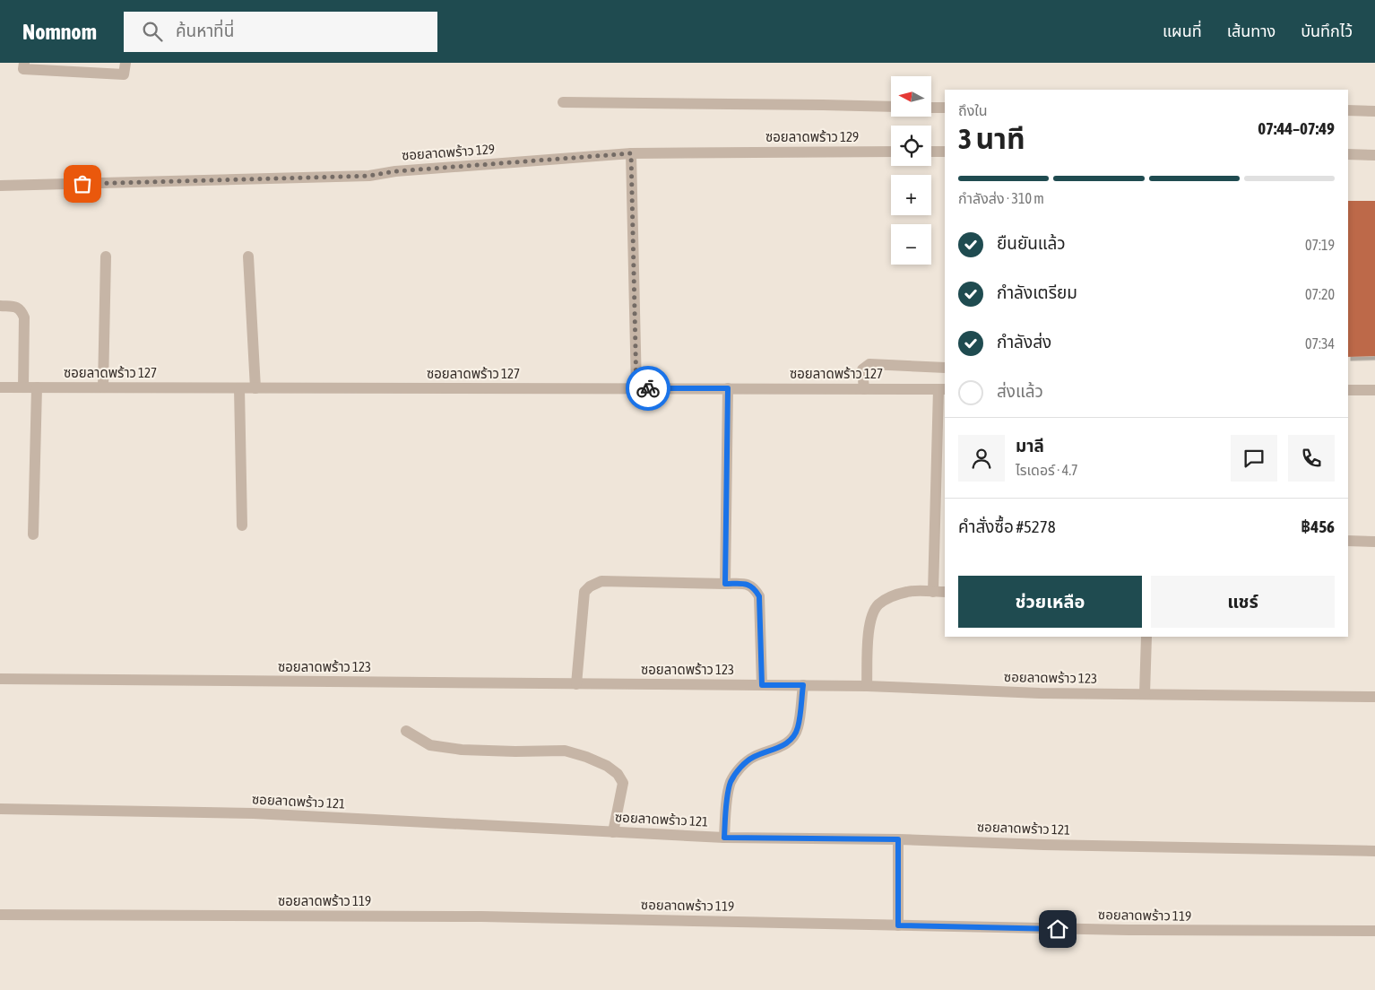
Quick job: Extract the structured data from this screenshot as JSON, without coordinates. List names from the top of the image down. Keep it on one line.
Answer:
{"streets":{"street":["ซอยลาดพร้าว 129","ซอยลาดพร้าว 127","ซอยลาดพร้าว 123","ซอยลาดพร้าว 121","ซอยลาดพร้าว 119"]},"north":"left","page":{"header":"Nomnom","search":"ค้นหาที่นี่","nav":["แผนที่","เส้นทาง","บันทึกไว้"],"map_buttons":["+","−"],"heading":["3 นาที","ถึงใน","07:44–07:49"],"panel":["มาลี","ไรเดอร์ · 4.7","คำสั่งซื้อ #5278","฿456"],"bar":"กำลังส่ง · 310 m","list":[["ยืนยันแล้ว","07:19"],["กำลังเตรียม","07:20"],["กำลังส่ง","07:34"],"ส่งแล้ว"],"buttons":["ช่วยเหลือ","แชร์"]}}
